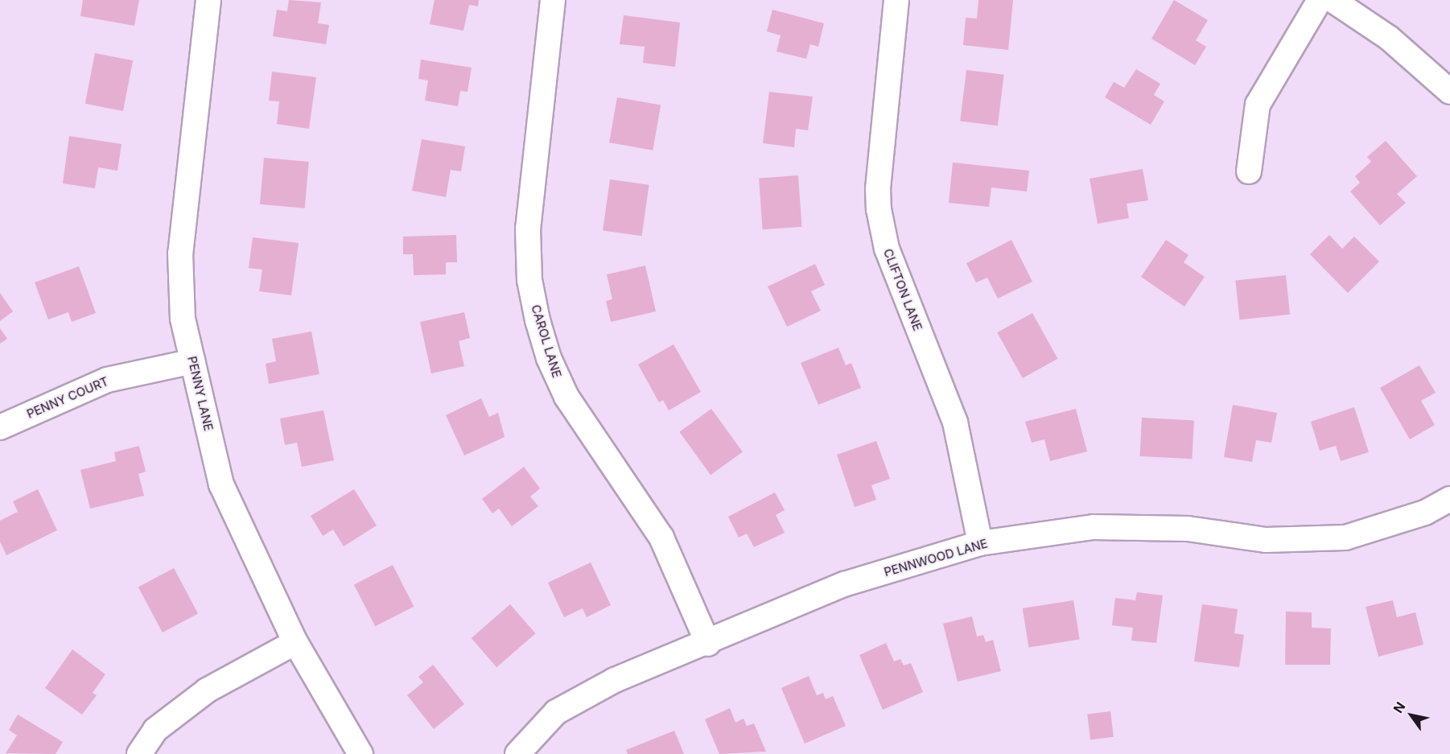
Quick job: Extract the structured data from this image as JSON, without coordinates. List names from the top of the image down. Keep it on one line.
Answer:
{"streets":{"street":["CLIFTON LANE","CAROL LANE","PENNY LANE","PENNY COURT","PENNWOOD LANE"]},"crossings":[["CLIFTON LANE","PENNWOOD LANE"],["CAROL LANE","PENNWOOD LANE"],["PENNY LANE","PENNY COURT"]],"north":"top left"}
